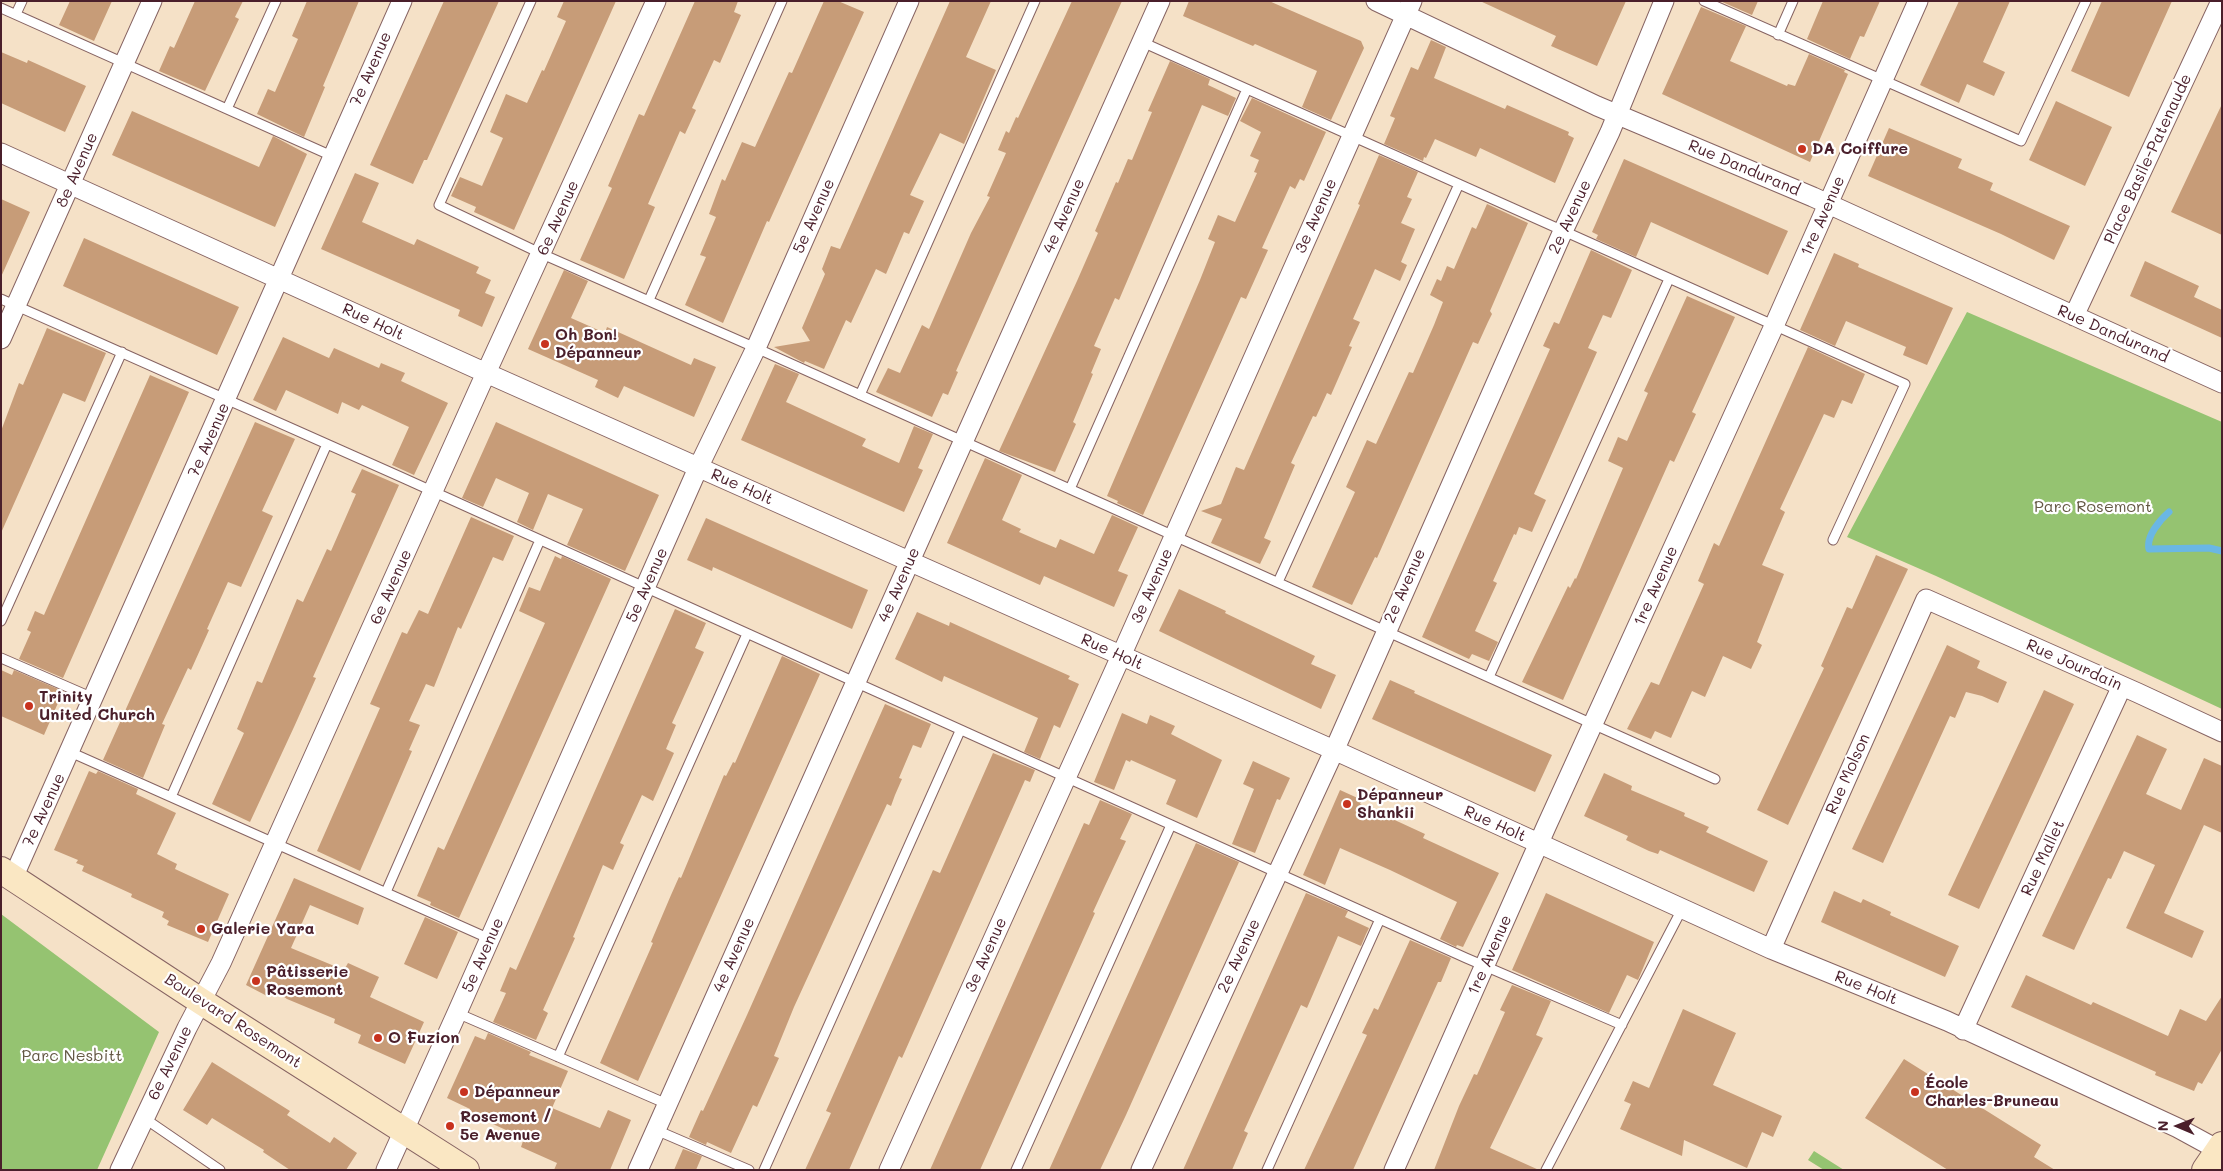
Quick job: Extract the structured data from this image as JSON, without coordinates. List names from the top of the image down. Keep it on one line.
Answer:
{"streets":{"main road":["Boulevard Rosemont"],"street":["7e Avenue","Place Basile-Patenaude","Rue Dandurand","8e Avenue","5e Avenue","4e Avenue","3e Avenue","1re Avenue","2e Avenue","6e Avenue","Rue Holt","Rue Jourdain","Rue Molson","Rue Mallet"]},"crossings":[["7e Avenue","Rue Holt"],["7e Avenue","Boulevard Rosemont"],["Place Basile-Patenaude","Rue Dandurand"],["Rue Dandurand","3e Avenue"],["Rue Dandurand","1re Avenue"],["Rue Dandurand","2e Avenue"],["8e Avenue","Rue Holt"],["5e Avenue","Rue Holt"],["5e Avenue","Boulevard Rosemont"],["4e Avenue","Rue Holt"],["3e Avenue","Rue Holt"],["1re Avenue","Rue Holt"],["2e Avenue","Rue Holt"],["6e Avenue","Rue Holt"],["6e Avenue","Boulevard Rosemont"],["Rue Holt","Rue Molson"],["Rue Holt","Rue Mallet"],["Rue Jourdain","Rue Molson"],["Rue Jourdain","Rue Mallet"]],"parks":["Parc Rosemont","Parc Nesbitt"],"places":["DA Coiffure","Oh Bon! Dépanneur","Trinity United Church","Dépanneur Shankii","Galerie Yara","Pâtisserie Rosemont","O Fuzion","Dépanneur","École Charles-Bruneau","Rosemont / 5e Avenue"],"north":"left"}
